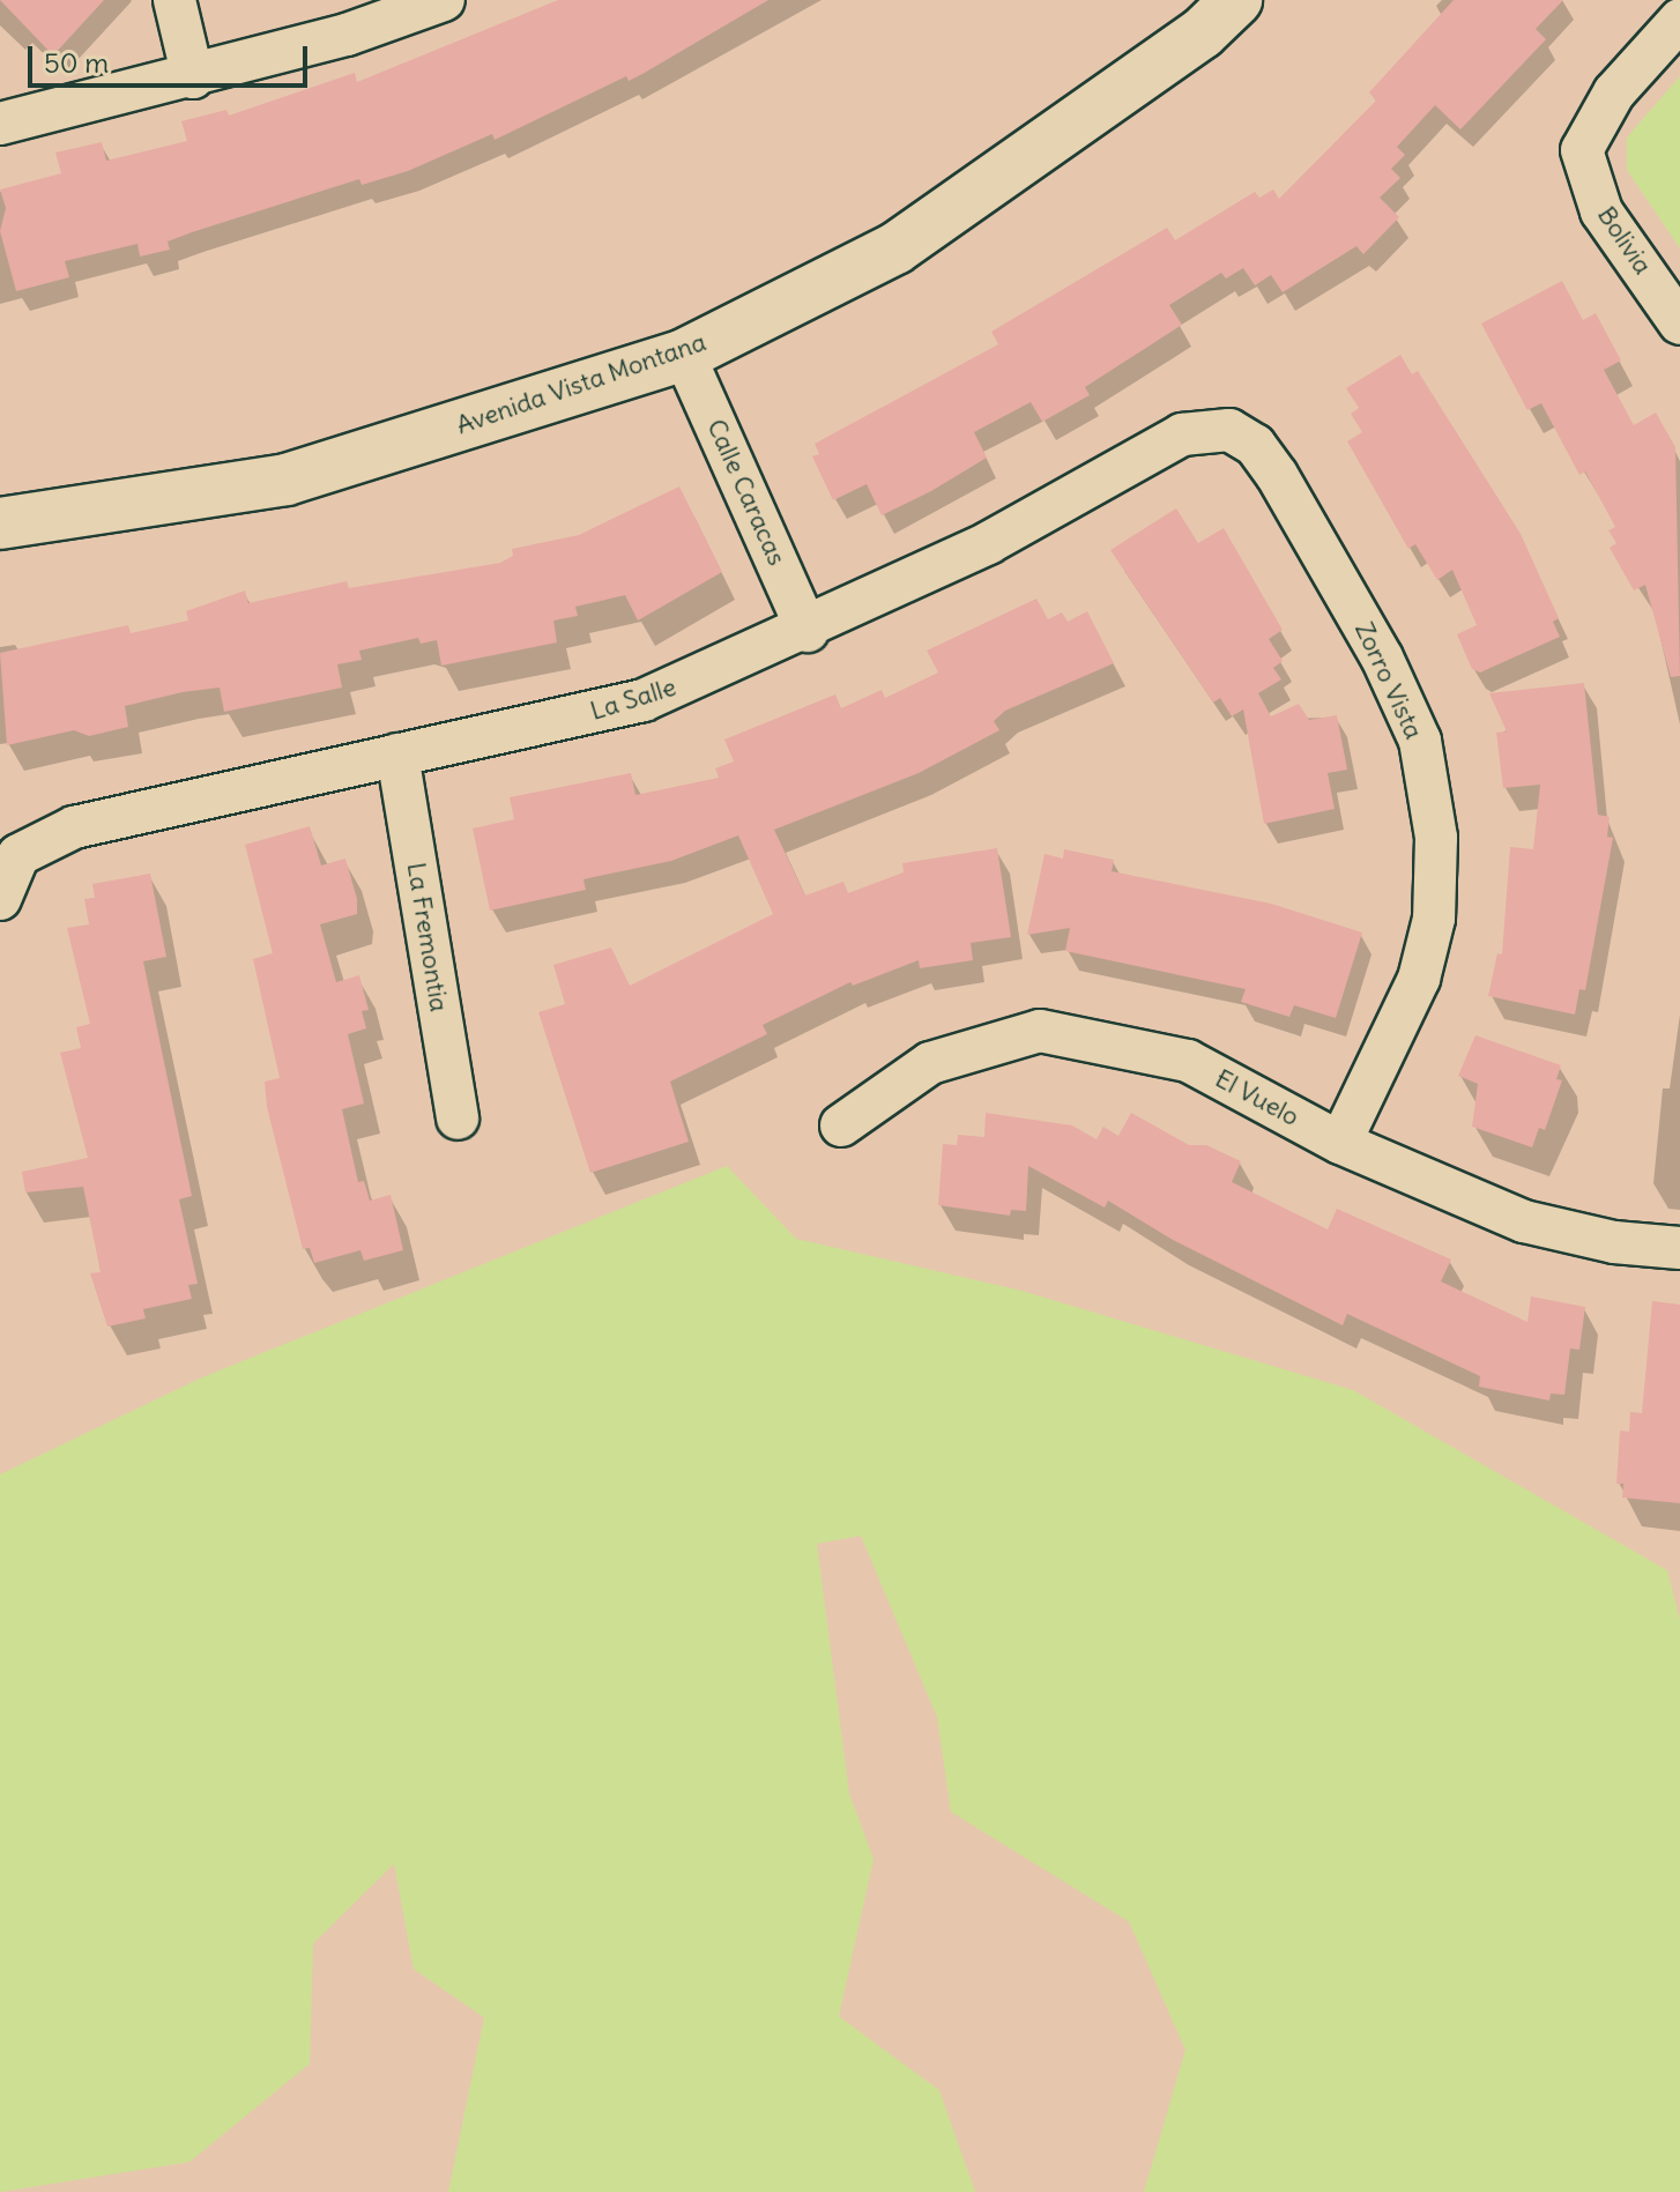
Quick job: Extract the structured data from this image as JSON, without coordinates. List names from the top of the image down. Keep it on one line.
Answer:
{"streets":{"street":["Bolivia","Avenida Vista Montana","Calle Caracas","Zorro Vista","La Salle","La Fremontia","El Vuelo"]},"crossings":[["Avenida Vista Montana","Calle Caracas"],["Calle Caracas","La Salle"],["Zorro Vista","La Salle"],["Zorro Vista","El Vuelo"],["La Salle","La Fremontia"]],"scale_bar":"50 m"}
